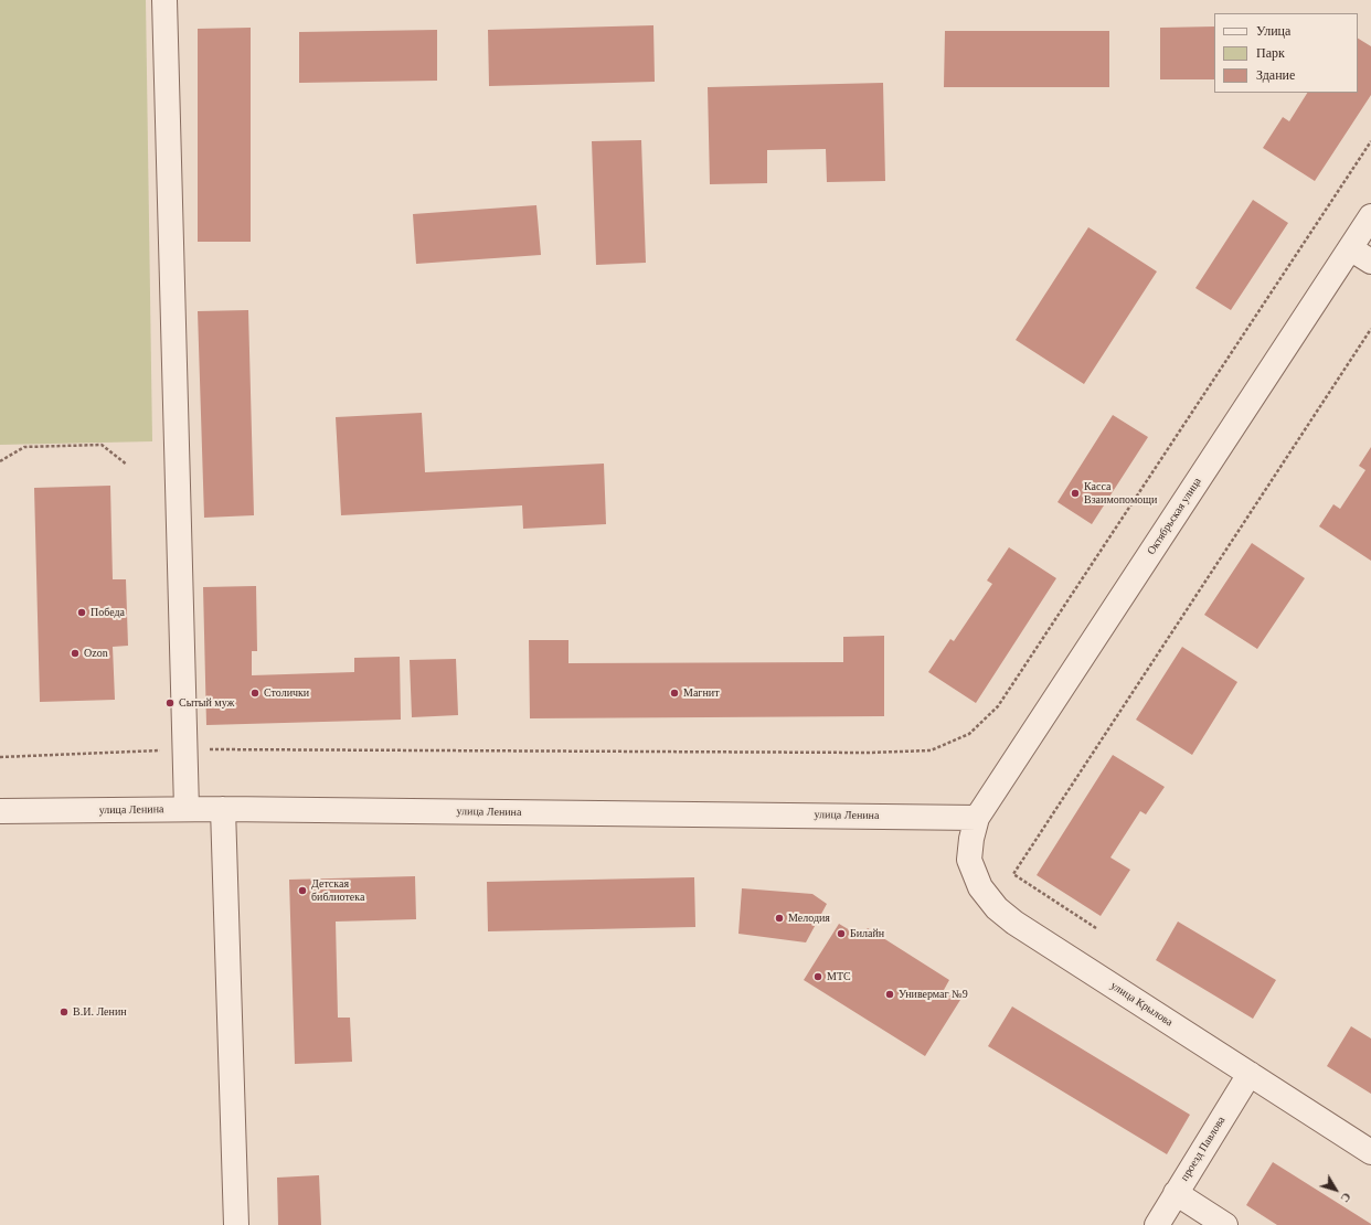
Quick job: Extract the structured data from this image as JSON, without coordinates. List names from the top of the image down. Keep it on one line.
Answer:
{"streets":{"street":["Октябрьская улица","улица Ленина","улица Крылова","проезд Павлова"]},"crossings":[["Октябрьская улица","улица Ленина"],["Октябрьская улица","улица Крылова"],["улица Ленина","улица Крылова"],["улица Крылова","проезд Павлова"]],"places":["Касса Взаимопомощи","Победа","Ozon","Столички","Магнит","Сытый муж","Детская библиотека","Мелодия","Билайн","МТС","Универмаг №9","В.И. Ленин"],"legend":["Улица","Парк","Здание"],"north":"bottom right"}
